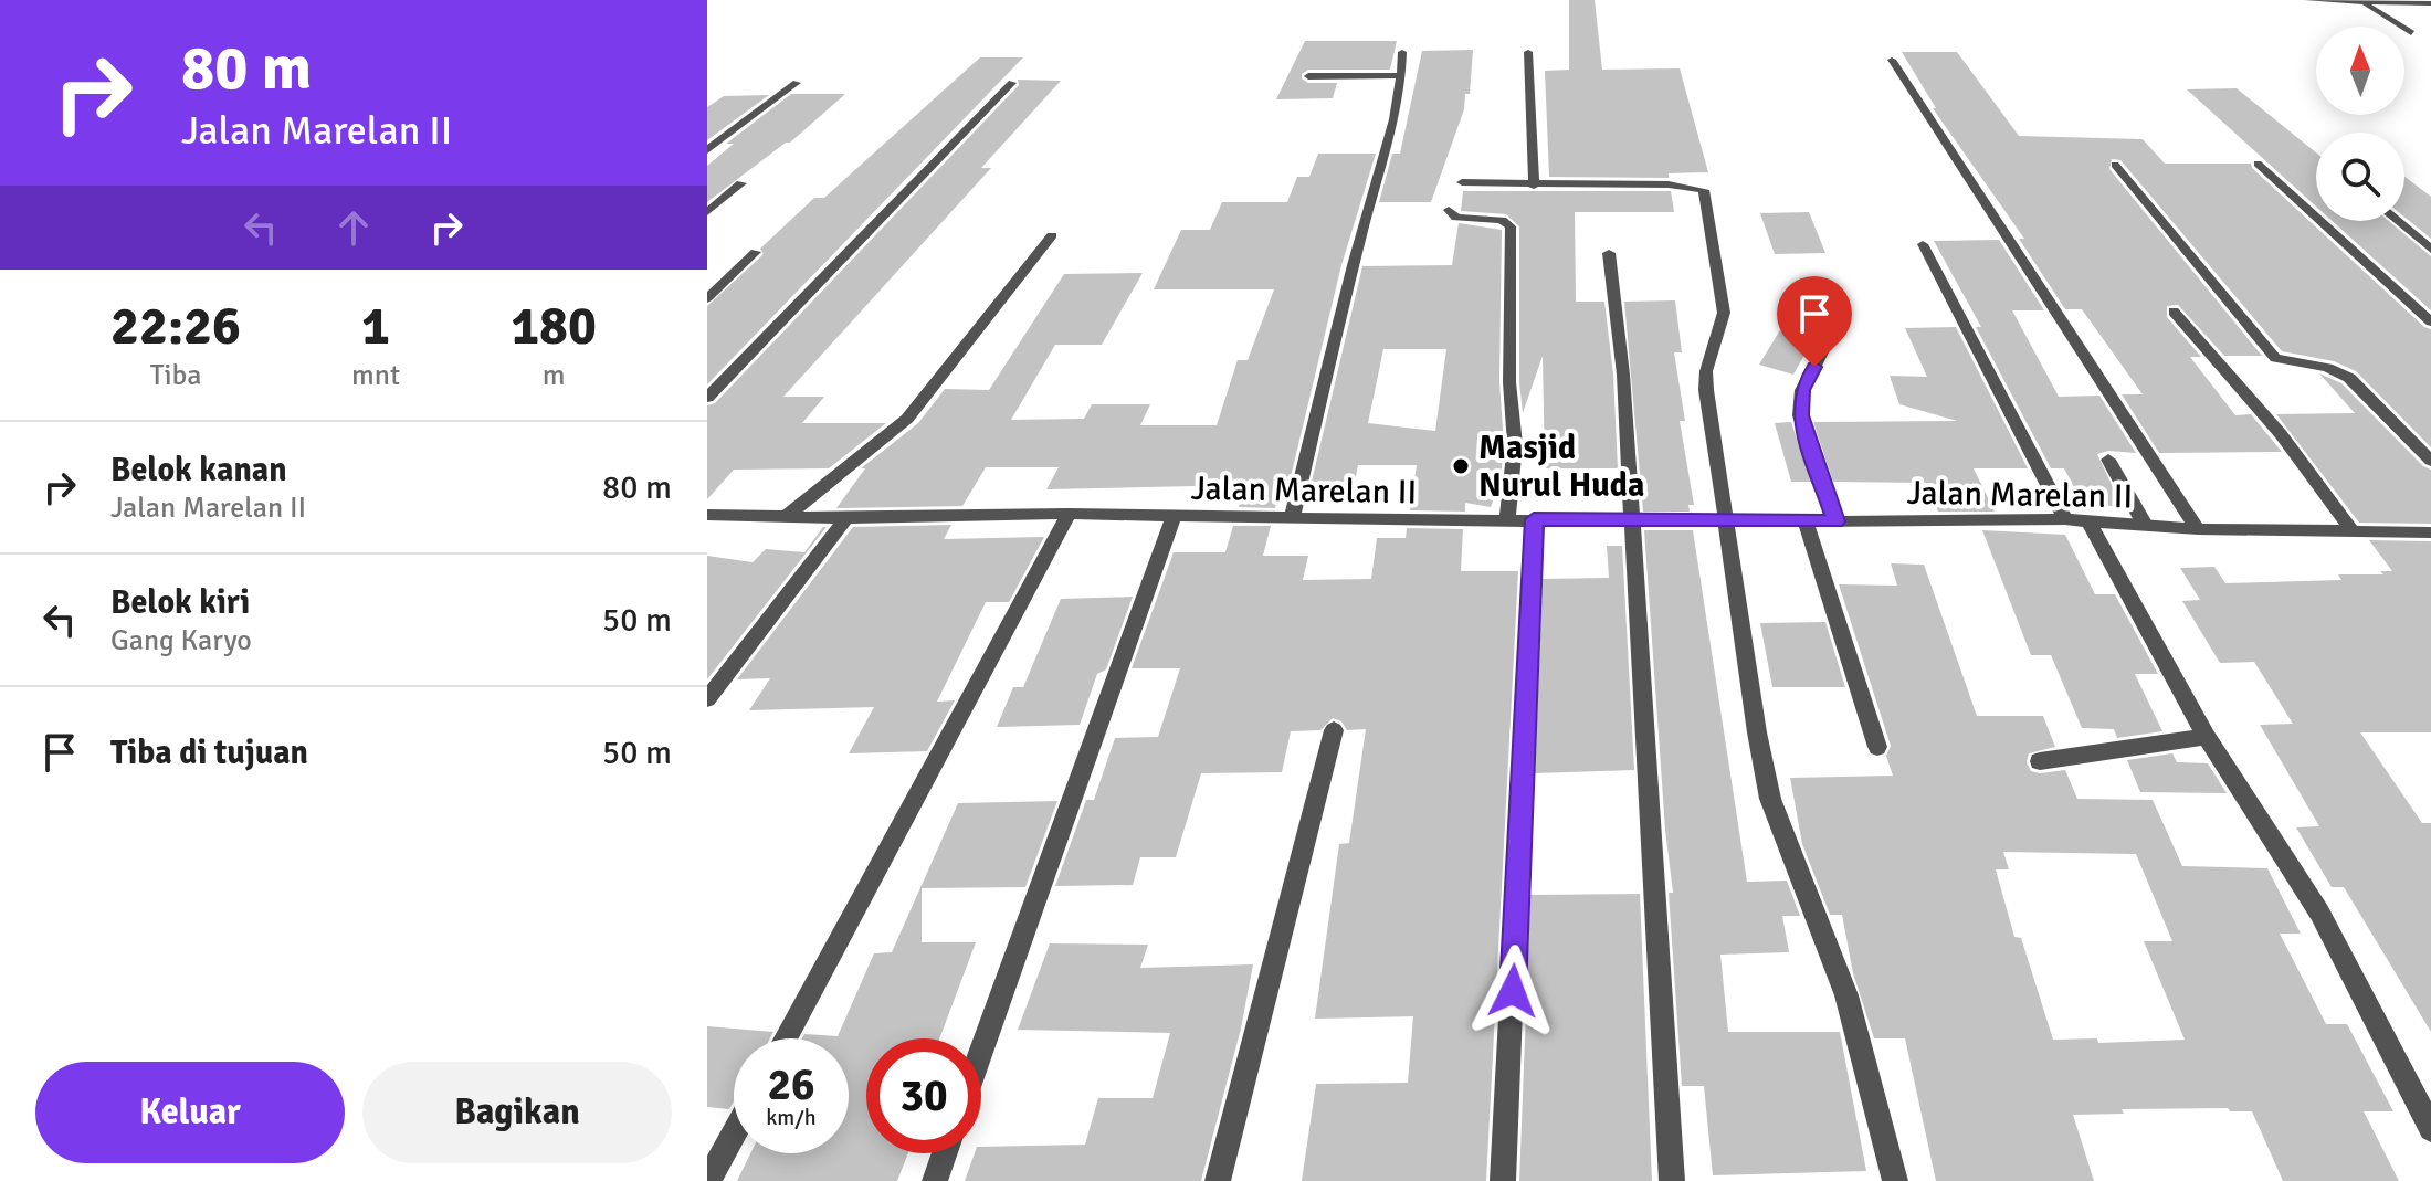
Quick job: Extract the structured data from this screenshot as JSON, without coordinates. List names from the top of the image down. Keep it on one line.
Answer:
{"streets":{"street":["Jalan Marelan II"]},"places":["Masjid Nurul Huda"],"north":"top","page":{"turn":["80 m","Jalan Marelan II"],"eta":["22:26","Tiba","1","mnt","180","m"],"list":[{"name":"Belok kanan","note":"Jalan Marelan II","value":"80 m"},{"name":"Belok kiri","note":"Gang Karyo","value":"50 m"},{"name":"Tiba di tujuan","value":"50 m"}],"speed":"26 km/h","limit":"30","buttons":["Keluar","Bagikan"]}}
